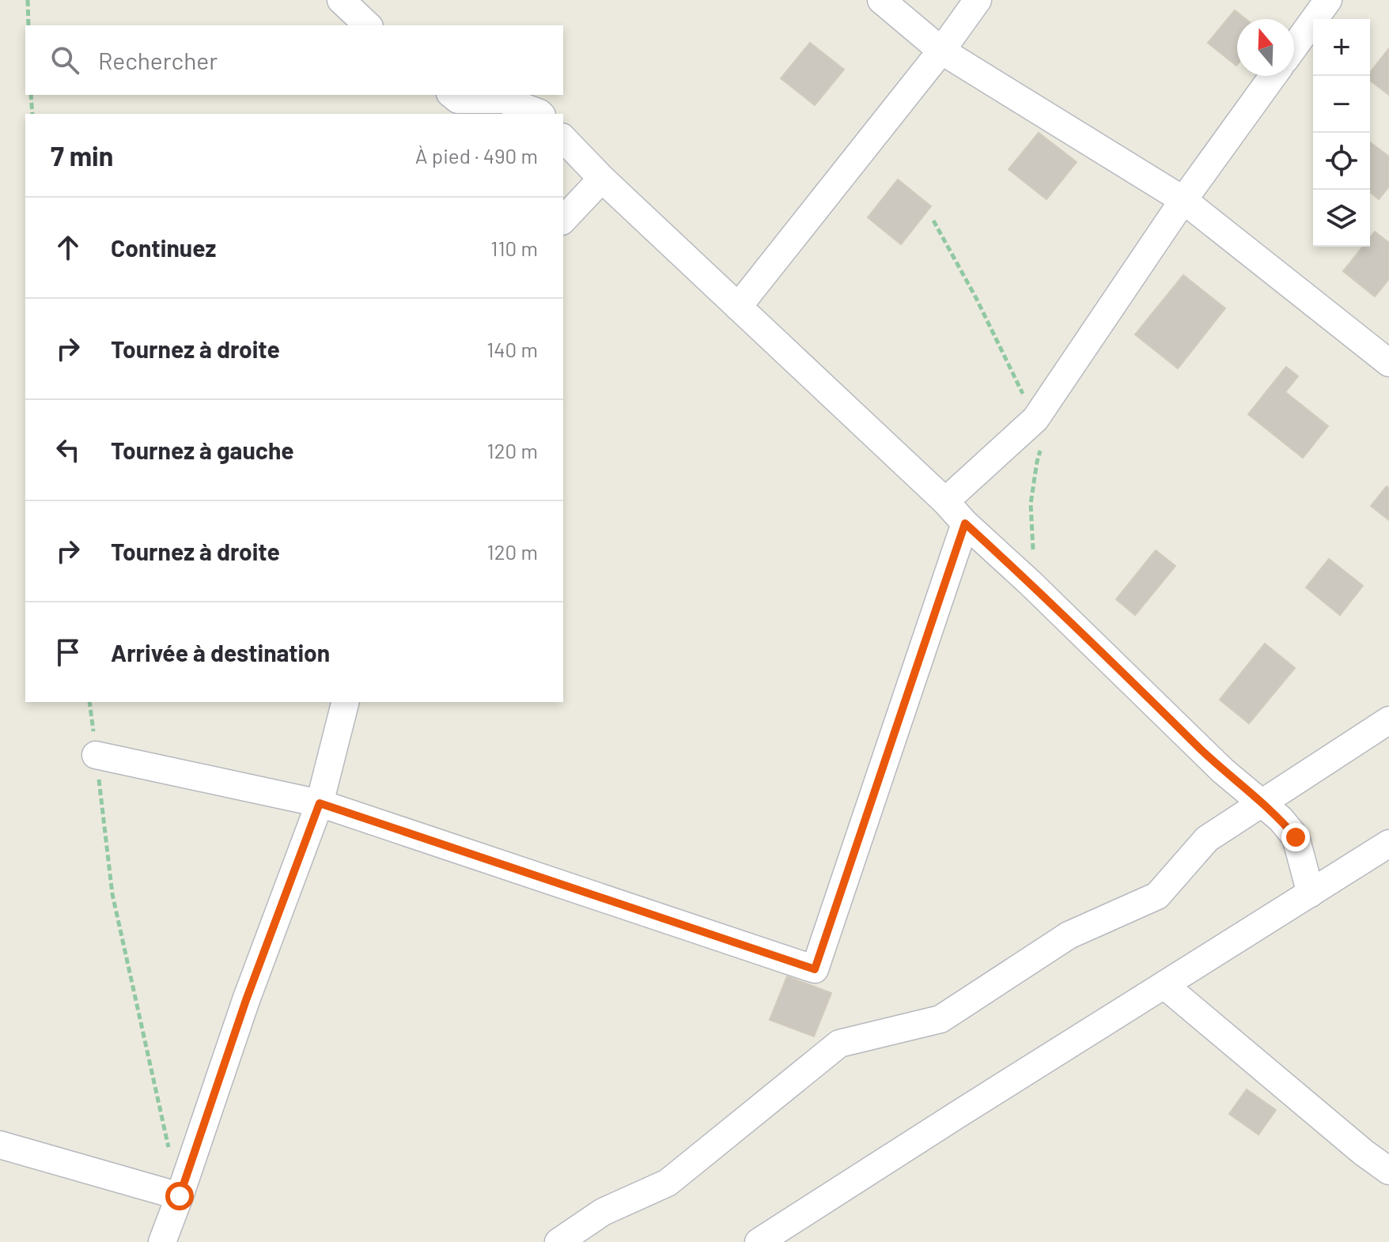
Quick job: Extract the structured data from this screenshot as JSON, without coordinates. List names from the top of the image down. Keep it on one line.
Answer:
{"north":"top","page":{"map_buttons":["+","−"],"search":"Rechercher","heading":["7 min","À pied · 490 m"],"list":[["Continuez","110 m"],["Tournez à droite","140 m"],["Tournez à gauche","120 m"],["Tournez à droite","120 m"],"Arrivée à destination"]}}
